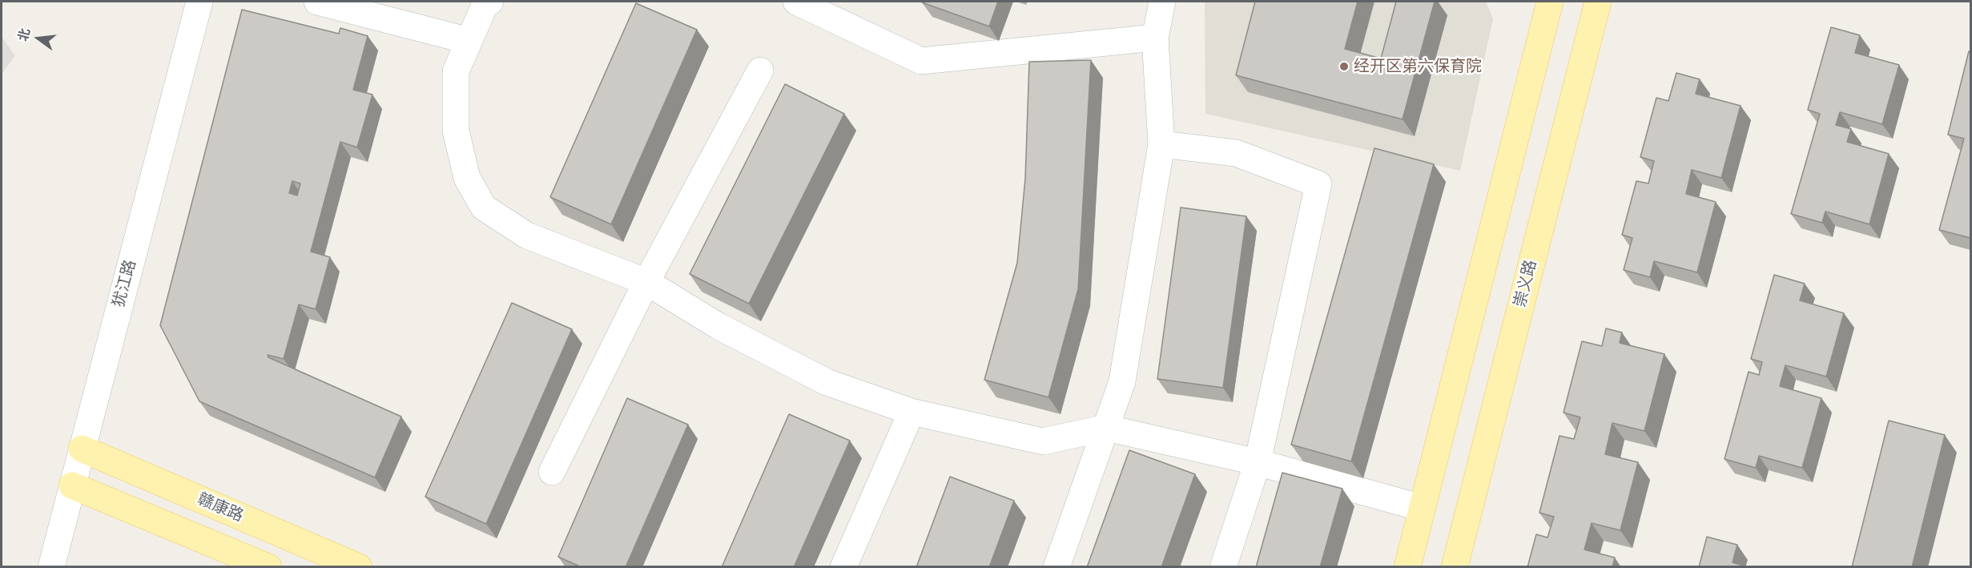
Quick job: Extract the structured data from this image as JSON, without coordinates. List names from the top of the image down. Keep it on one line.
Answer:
{"streets":{"main road":["崇义路","赣康路"],"street":["犹江路"]},"crossings":[["犹江路","赣康路"]],"places":["经开区第六保育院"],"north":"left"}
